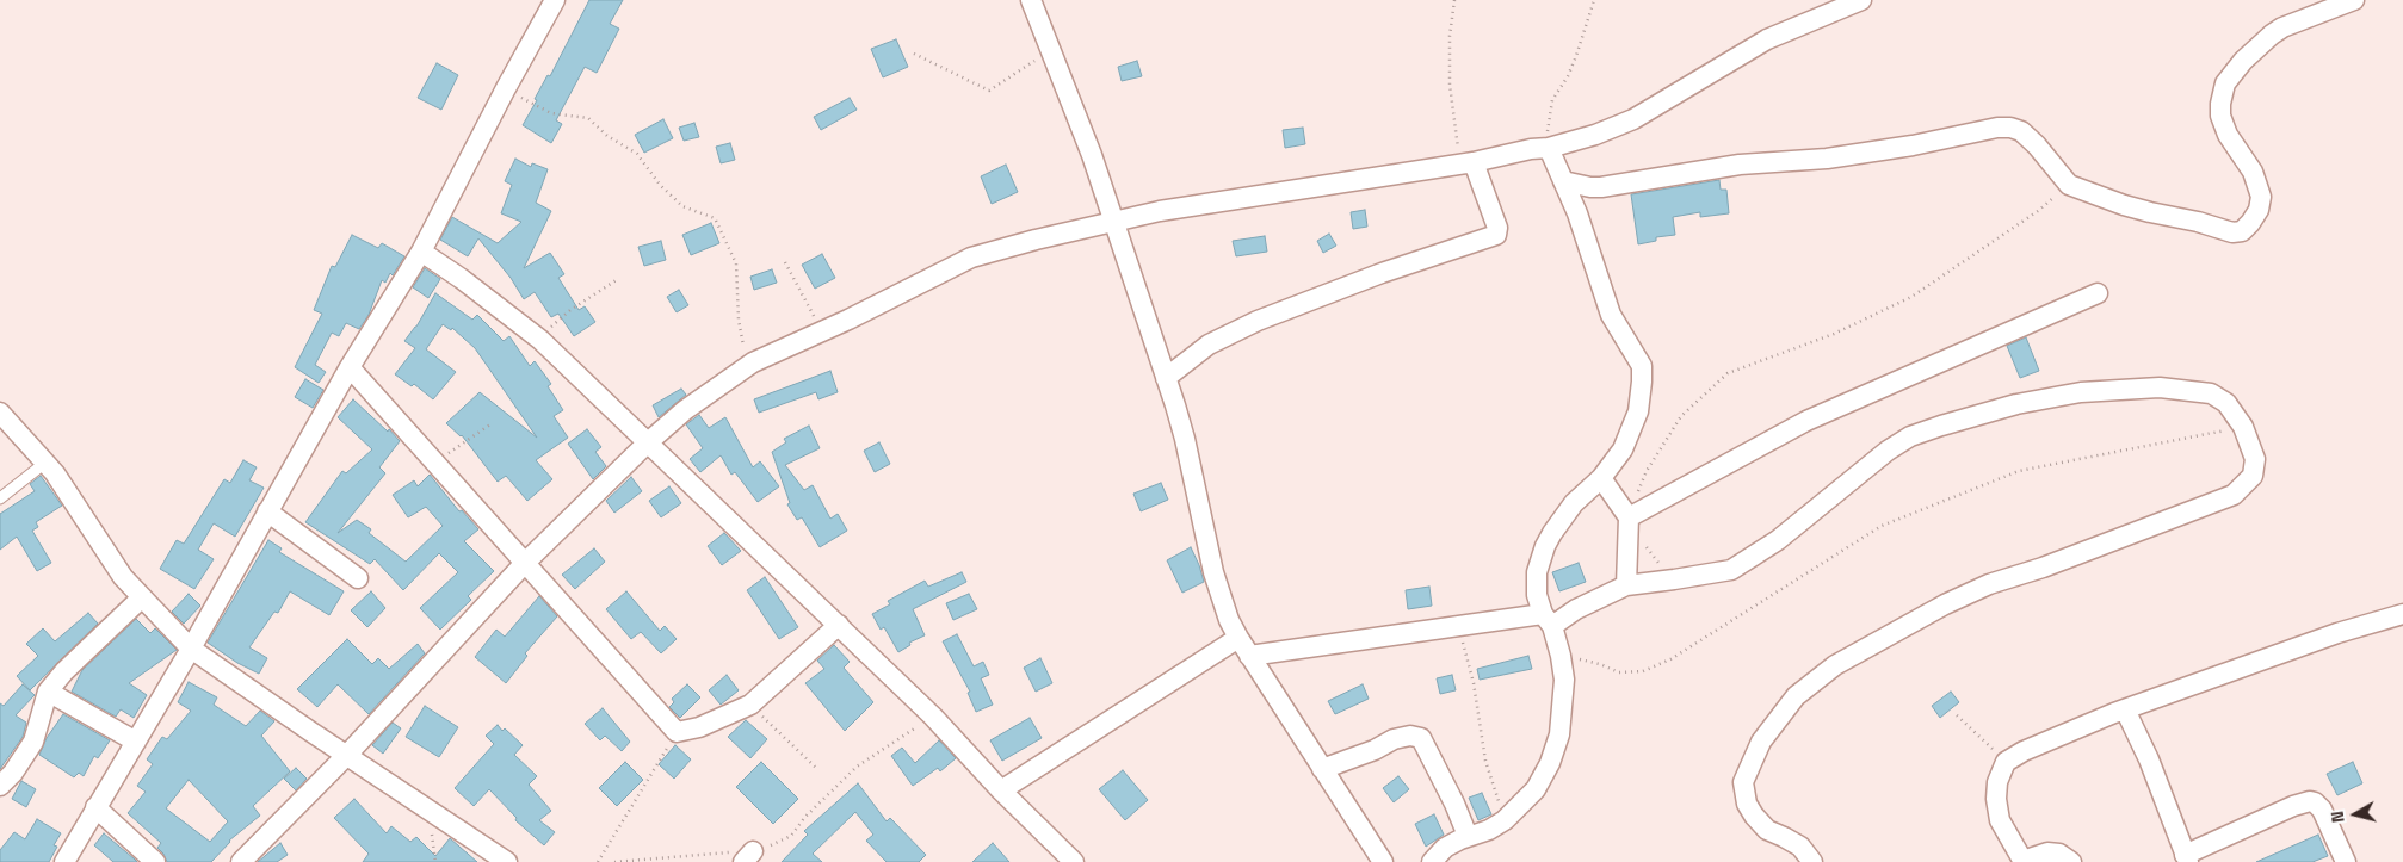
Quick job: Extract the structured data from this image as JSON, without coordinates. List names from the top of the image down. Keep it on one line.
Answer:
{"north":"left"}
